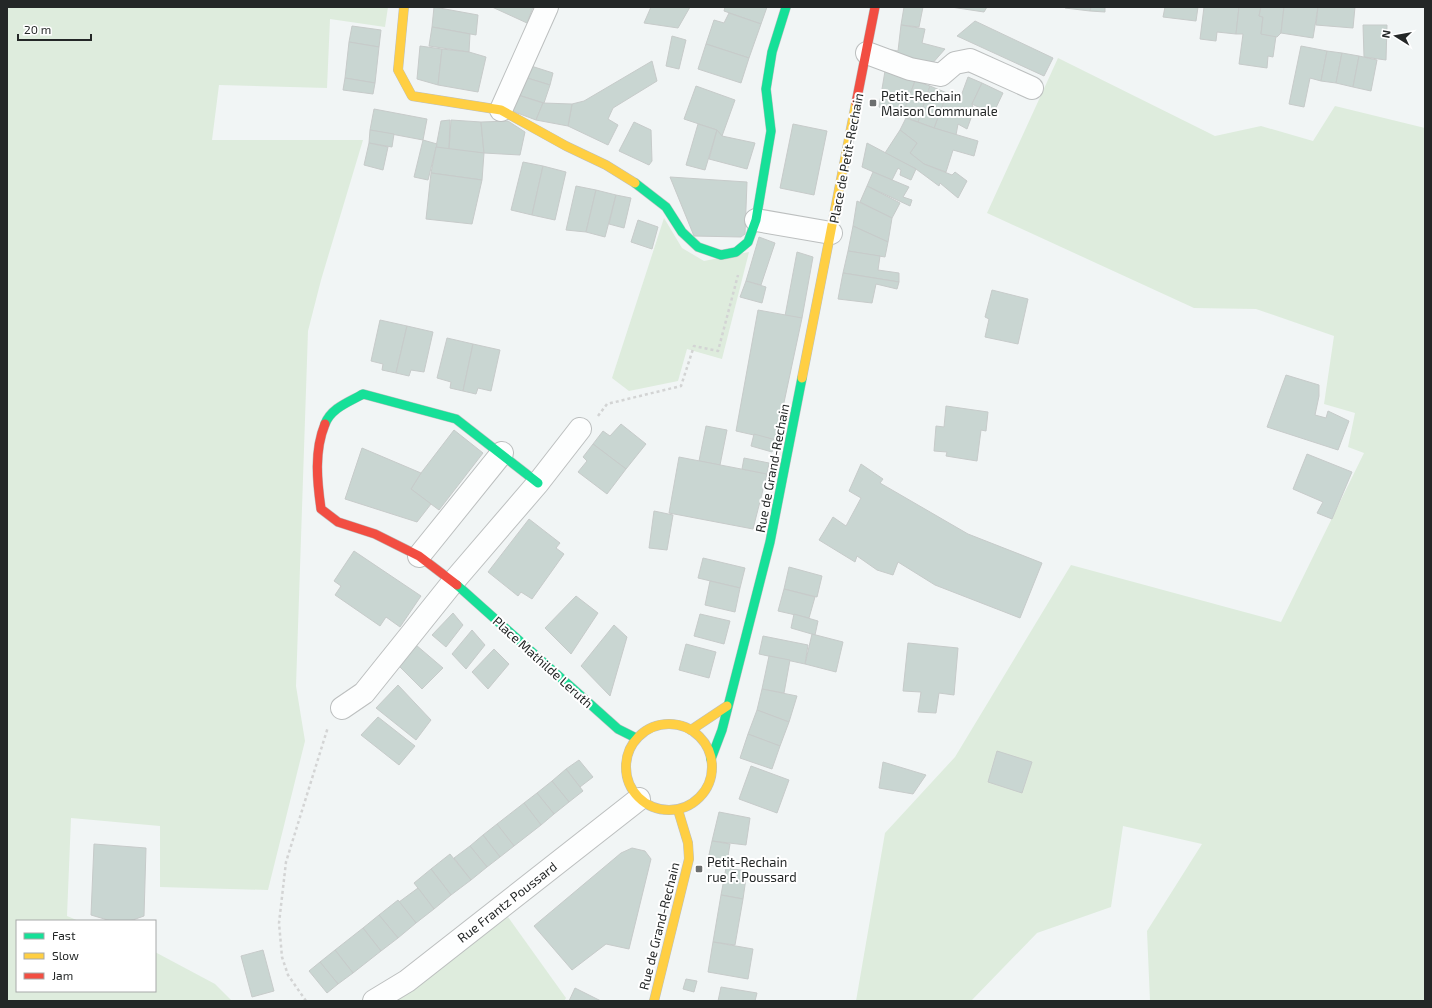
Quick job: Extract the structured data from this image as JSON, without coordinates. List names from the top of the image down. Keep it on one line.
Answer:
{"streets":{"street":["Place de Petit-Rechain","Rue de Grand-Rechain","Place Mathilde Leruth","Rue Frantz Poussard"]},"crossings":[["Place de Petit-Rechain","Rue de Grand-Rechain"],["Rue de Grand-Rechain","Place Mathilde Leruth"],["Rue de Grand-Rechain","Rue Frantz Poussard"],["Place Mathilde Leruth","Rue Frantz Poussard"]],"places":{"transit":["Petit-Rechain Maison Communale","Petit-Rechain rue F. Poussard"]},"legend":["Fast","Slow","Jam"],"scale_bar":"20 m","north":"left"}
